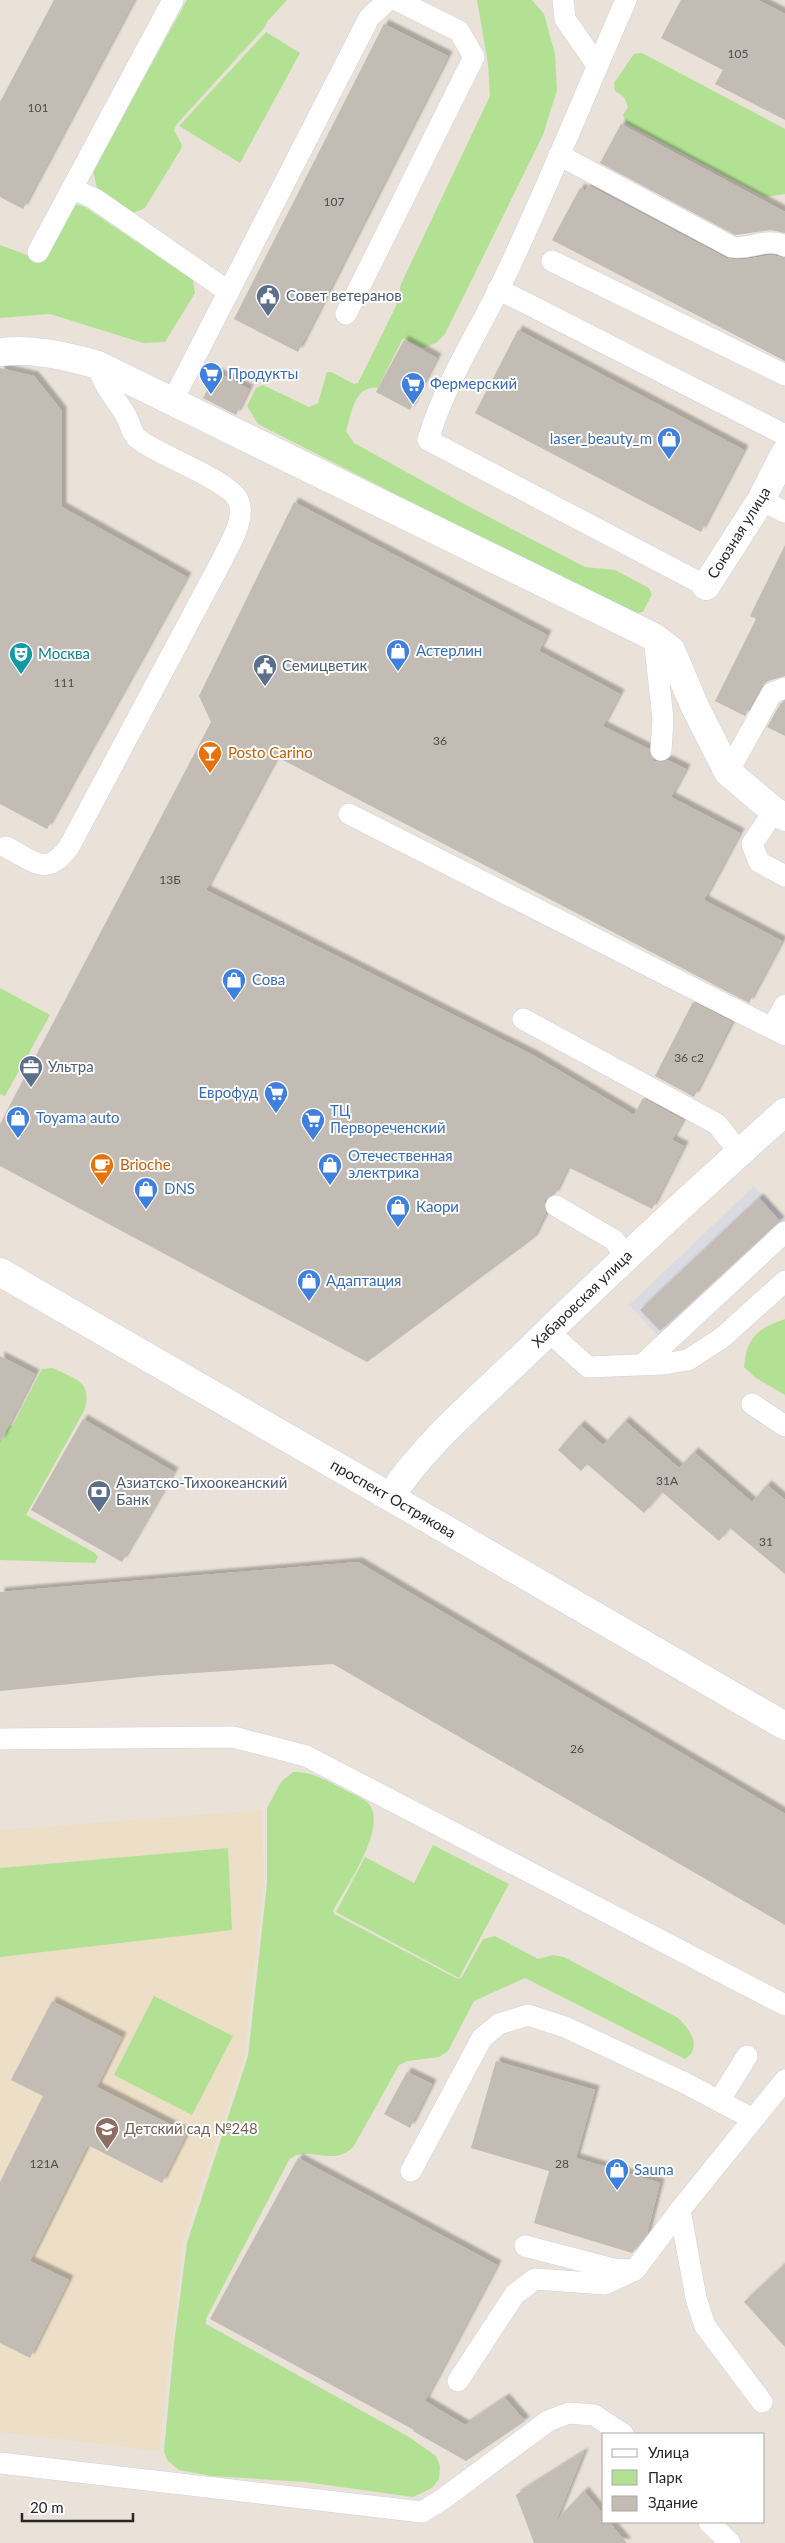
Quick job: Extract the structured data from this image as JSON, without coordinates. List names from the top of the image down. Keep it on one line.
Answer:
{"streets":{"street":["Союзная улица","Хабаровская улица","проспект Острякова"]},"crossings":[["Хабаровская улица","проспект Острякова"]],"places":{"public building":["Совет ветеранов","Семицветик"],"supermarket":["Продукты","Фермерский","Еврофуд","ТЦ Первореченский"],"shop":["laser_beauty_m","Астерлин","Сова","Toyama auto","Отечественная электрика","DNS","Каори","Адаптация","Sauna"],"theatre":["Москва"],"bar":["Posto Carino"],"office":["Ультра"],"cafe":["Brioche"],"bank":["Азиатско-Тихоокеанский Банк"],"school or university":["Детский сад №248"]},"house_numbers":["105","101","107","111","36","13Б","36 с2","31А","31","26","121А","28"],"legend":["Улица","Парк","Здание"],"scale_bar":"20 m"}
